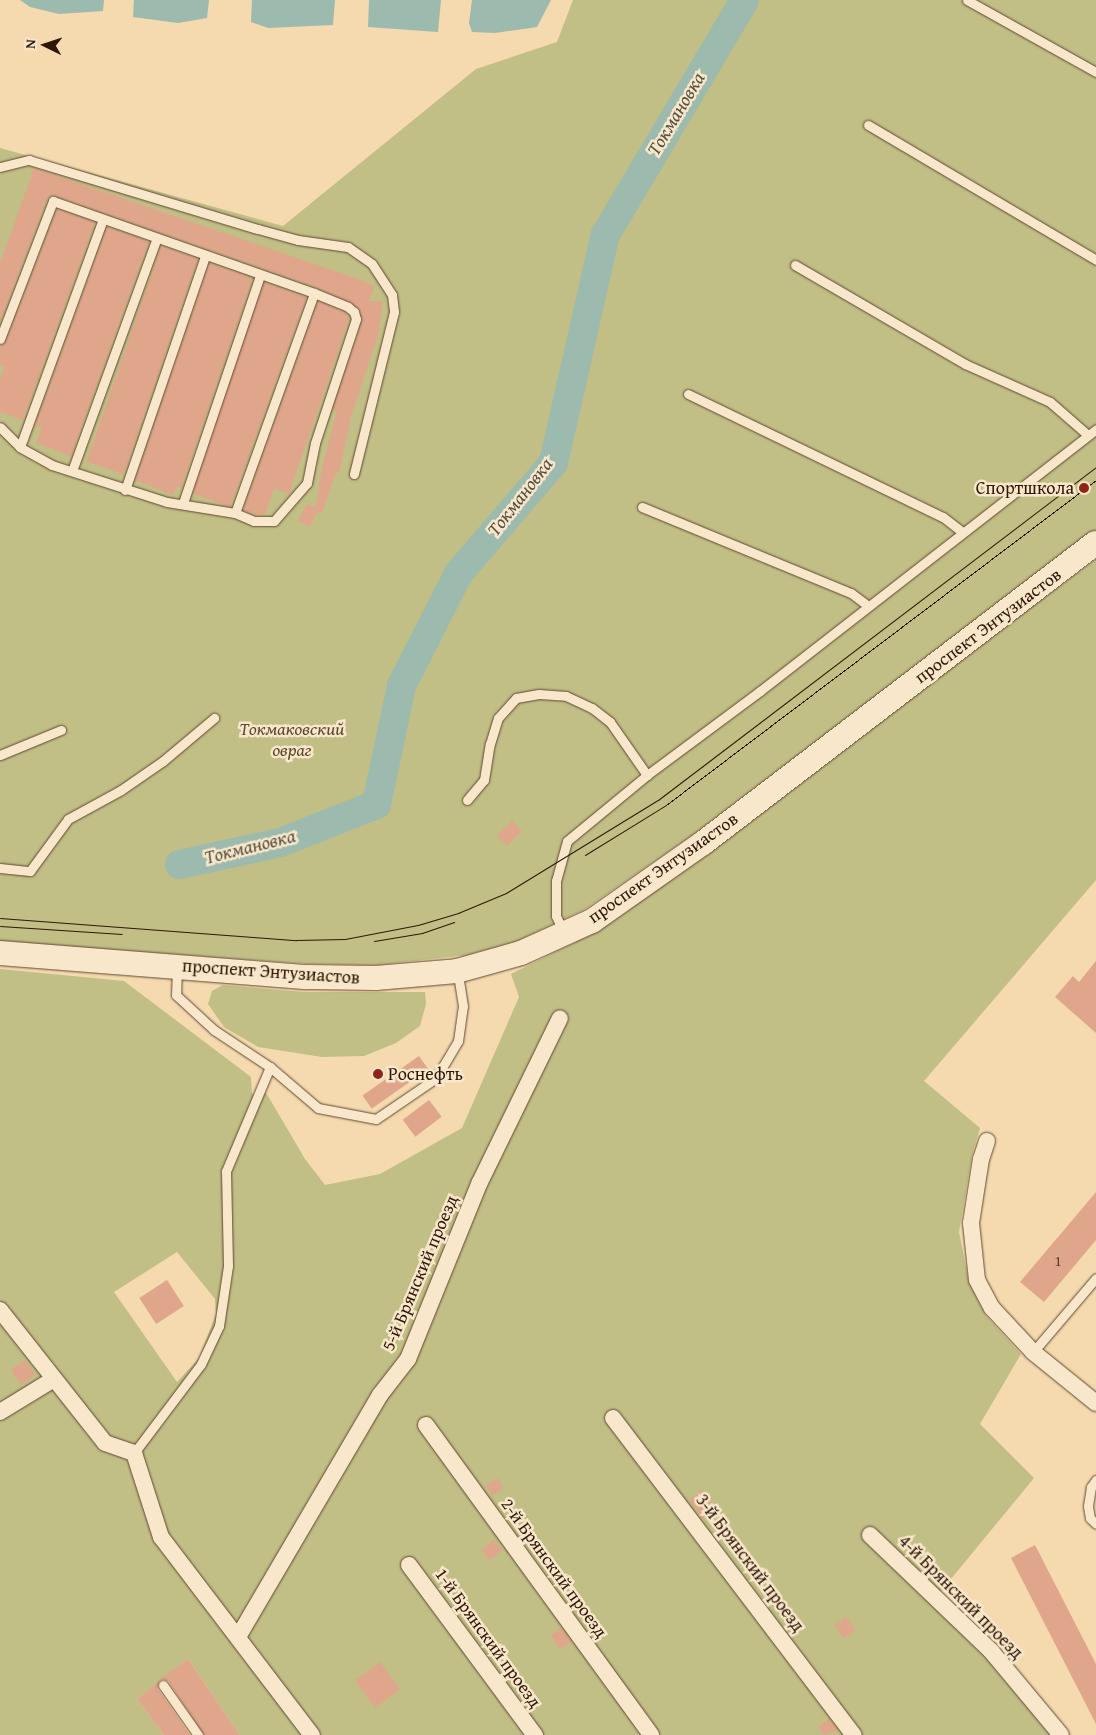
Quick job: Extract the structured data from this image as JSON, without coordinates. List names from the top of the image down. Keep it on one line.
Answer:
{"streets":{"street":["проспект Энтузиастов","5-й Брянский проезд","3-й Брянский проезд","2-й Брянский проезд","4-й Брянский проезд","1-й Брянский проезд"]},"water":["Токмановка"],"parks":["Токмаковский овраг"],"places":["Спортшкола","Роснефть"],"house_numbers":["1"],"north":"left"}
